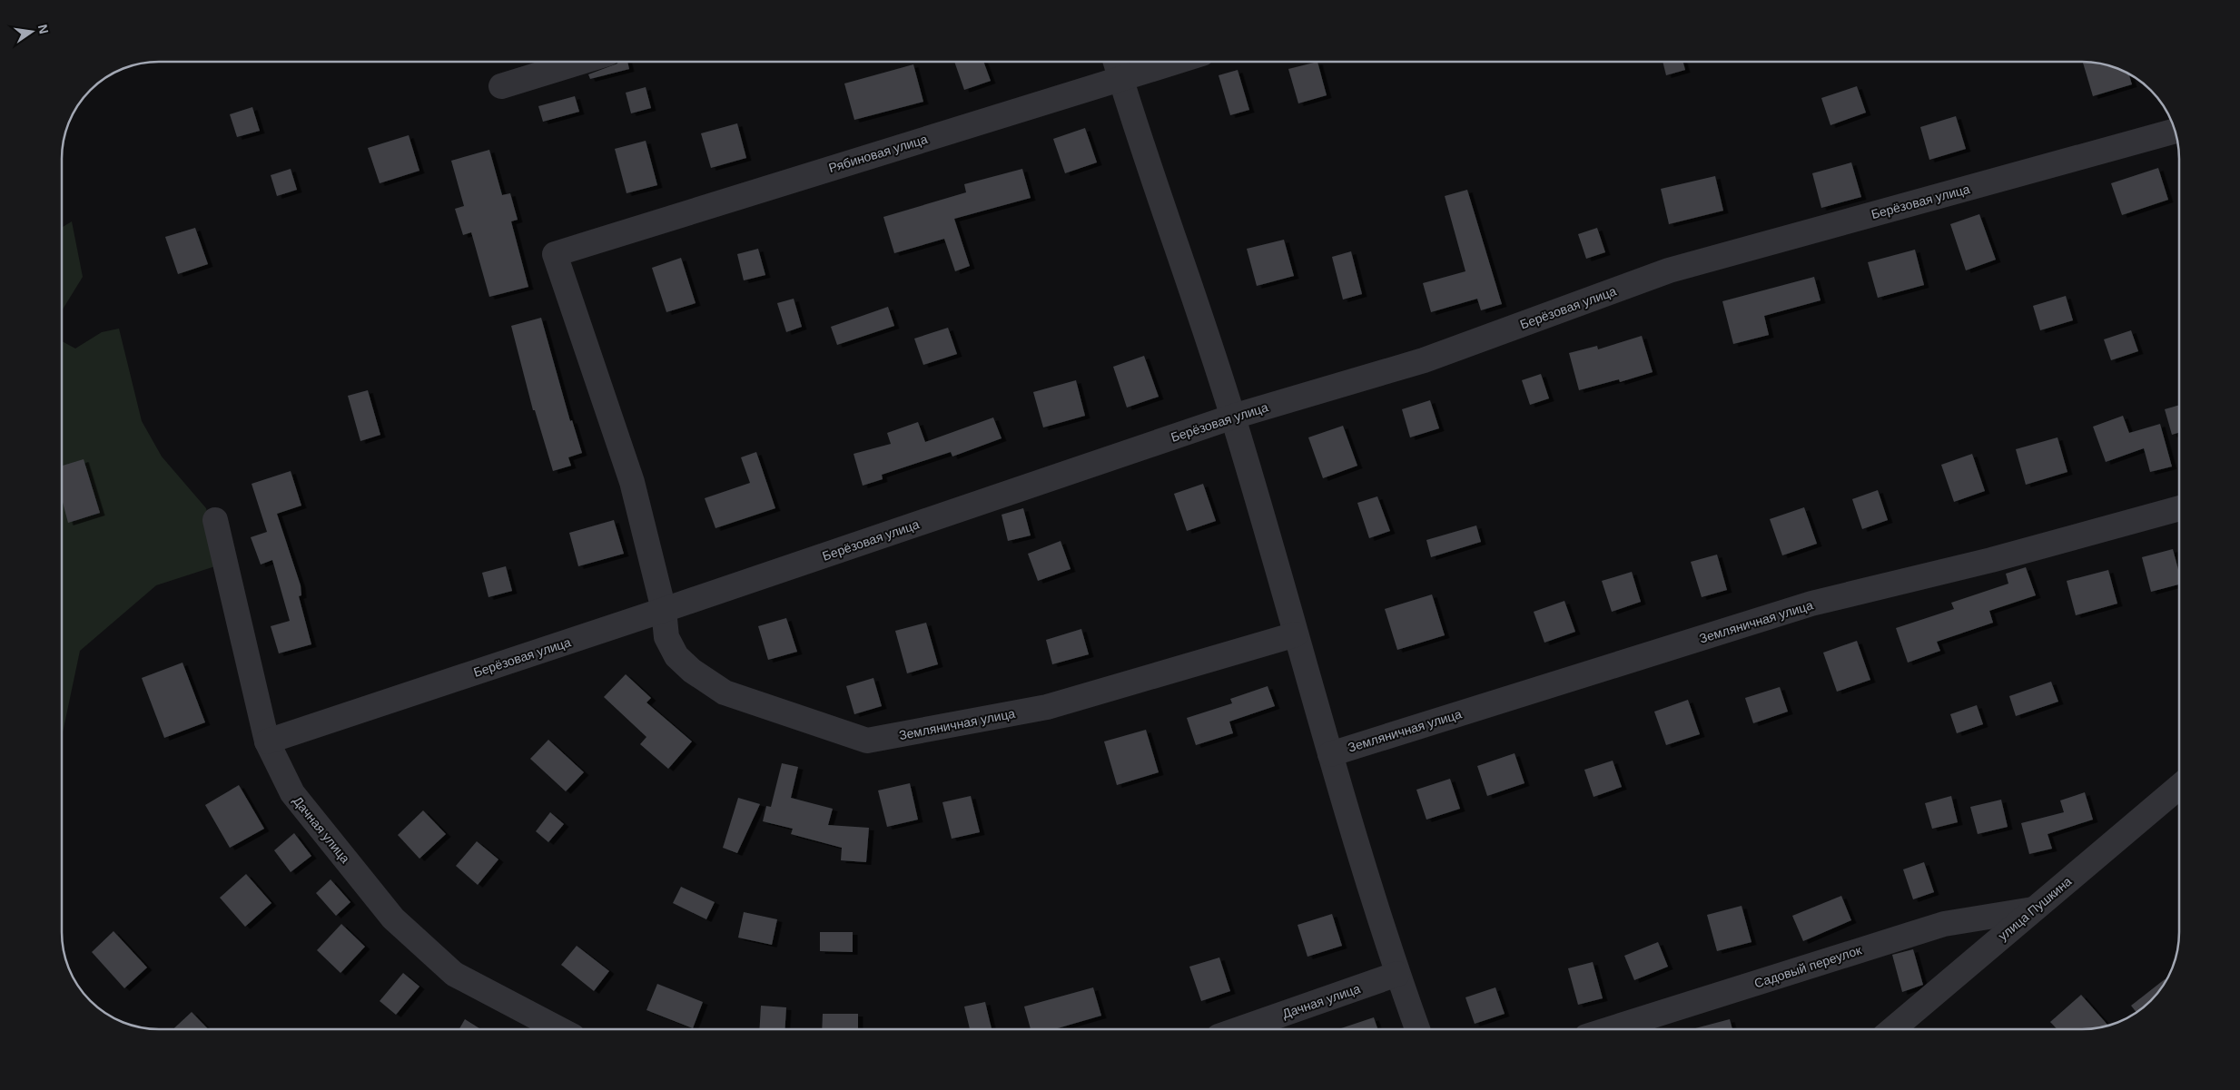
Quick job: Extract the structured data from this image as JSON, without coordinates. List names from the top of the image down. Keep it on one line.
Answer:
{"streets":{"street":["Рябиновая улица","Берёзовая улица","Земляничная улица","Дачная улица","улица Пушкина","Садовый переулок"]},"crossings":[["Рябиновая улица","Земляничная улица"],["Берёзовая улица","Земляничная улица"],["Берёзовая улица","Дачная улица"],["улица Пушкина","Садовый переулок"]],"north":"right"}
